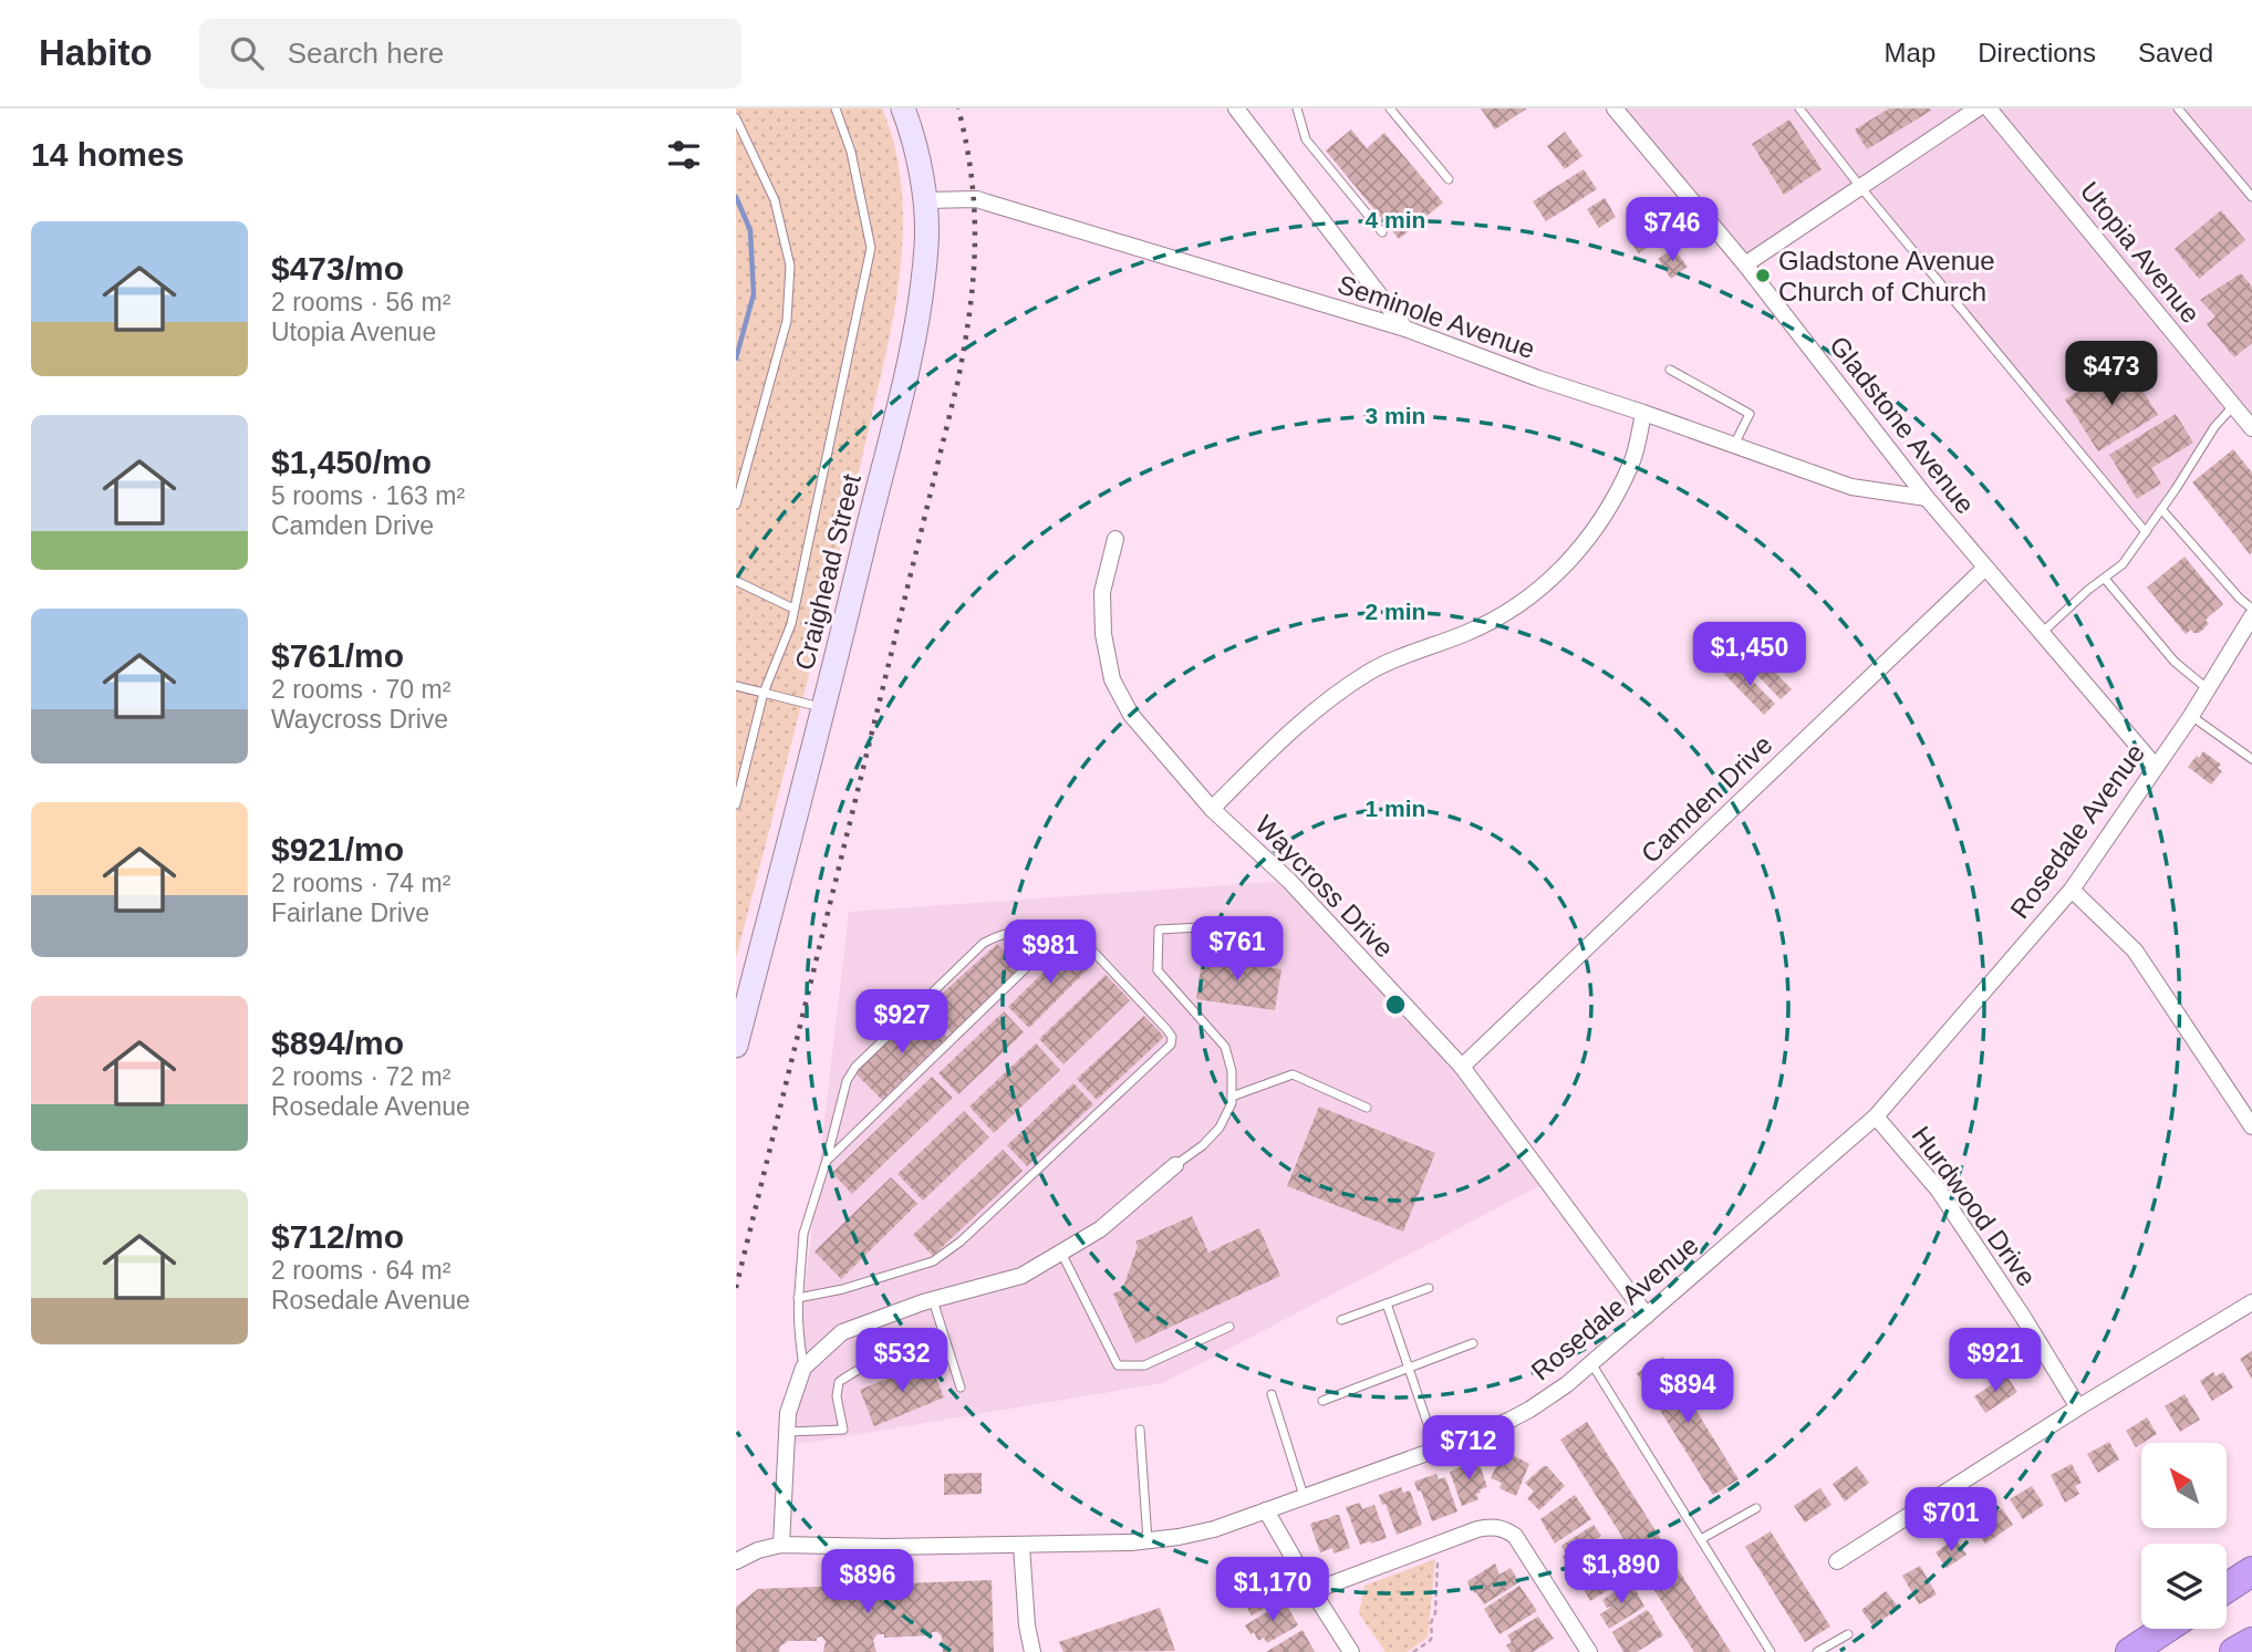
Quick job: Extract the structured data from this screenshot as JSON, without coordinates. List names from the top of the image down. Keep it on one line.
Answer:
{"streets":{"street":["Utopia Avenue","Seminole Avenue","Gladstone Avenue","Craighead Street","Camden Drive","Rosedale Avenue","Waycross Drive","Hurdwood Drive"]},"crossings":[["Seminole Avenue","Gladstone Avenue"],["Seminole Avenue","Craighead Street"],["Gladstone Avenue","Camden Drive"],["Gladstone Avenue","Rosedale Avenue"],["Camden Drive","Waycross Drive"],["Rosedale Avenue","Waycross Drive"],["Rosedale Avenue","Hurdwood Drive"]],"places":["Gladstone Avenue Church of Church"],"north":"top left","page":{"header":"Habito","search":"Search here","nav":["Map","Directions","Saved"],"heading":"14 homes","price":["$746","$473","$1,450","$761","$981","$927","$532","$921","$894","$712","$701","$1,890","$896","$1,170"],"list":[{"name":"$473/mo","note":"2 rooms · 56 m² · Utopia Avenue"},{"name":"$1,450/mo","note":"5 rooms · 163 m² · Camden Drive"},{"name":"$761/mo","note":"2 rooms · 70 m² · Waycross Drive"},{"name":"$921/mo","note":"2 rooms · 74 m² · Fairlane Drive"},{"name":"$894/mo","note":"2 rooms · 72 m² · Rosedale Avenue"},{"name":"$712/mo","note":"2 rooms · 64 m² · Rosedale Avenue"}]},"rings":["4 min","3 min","2 min","1 min"]}
